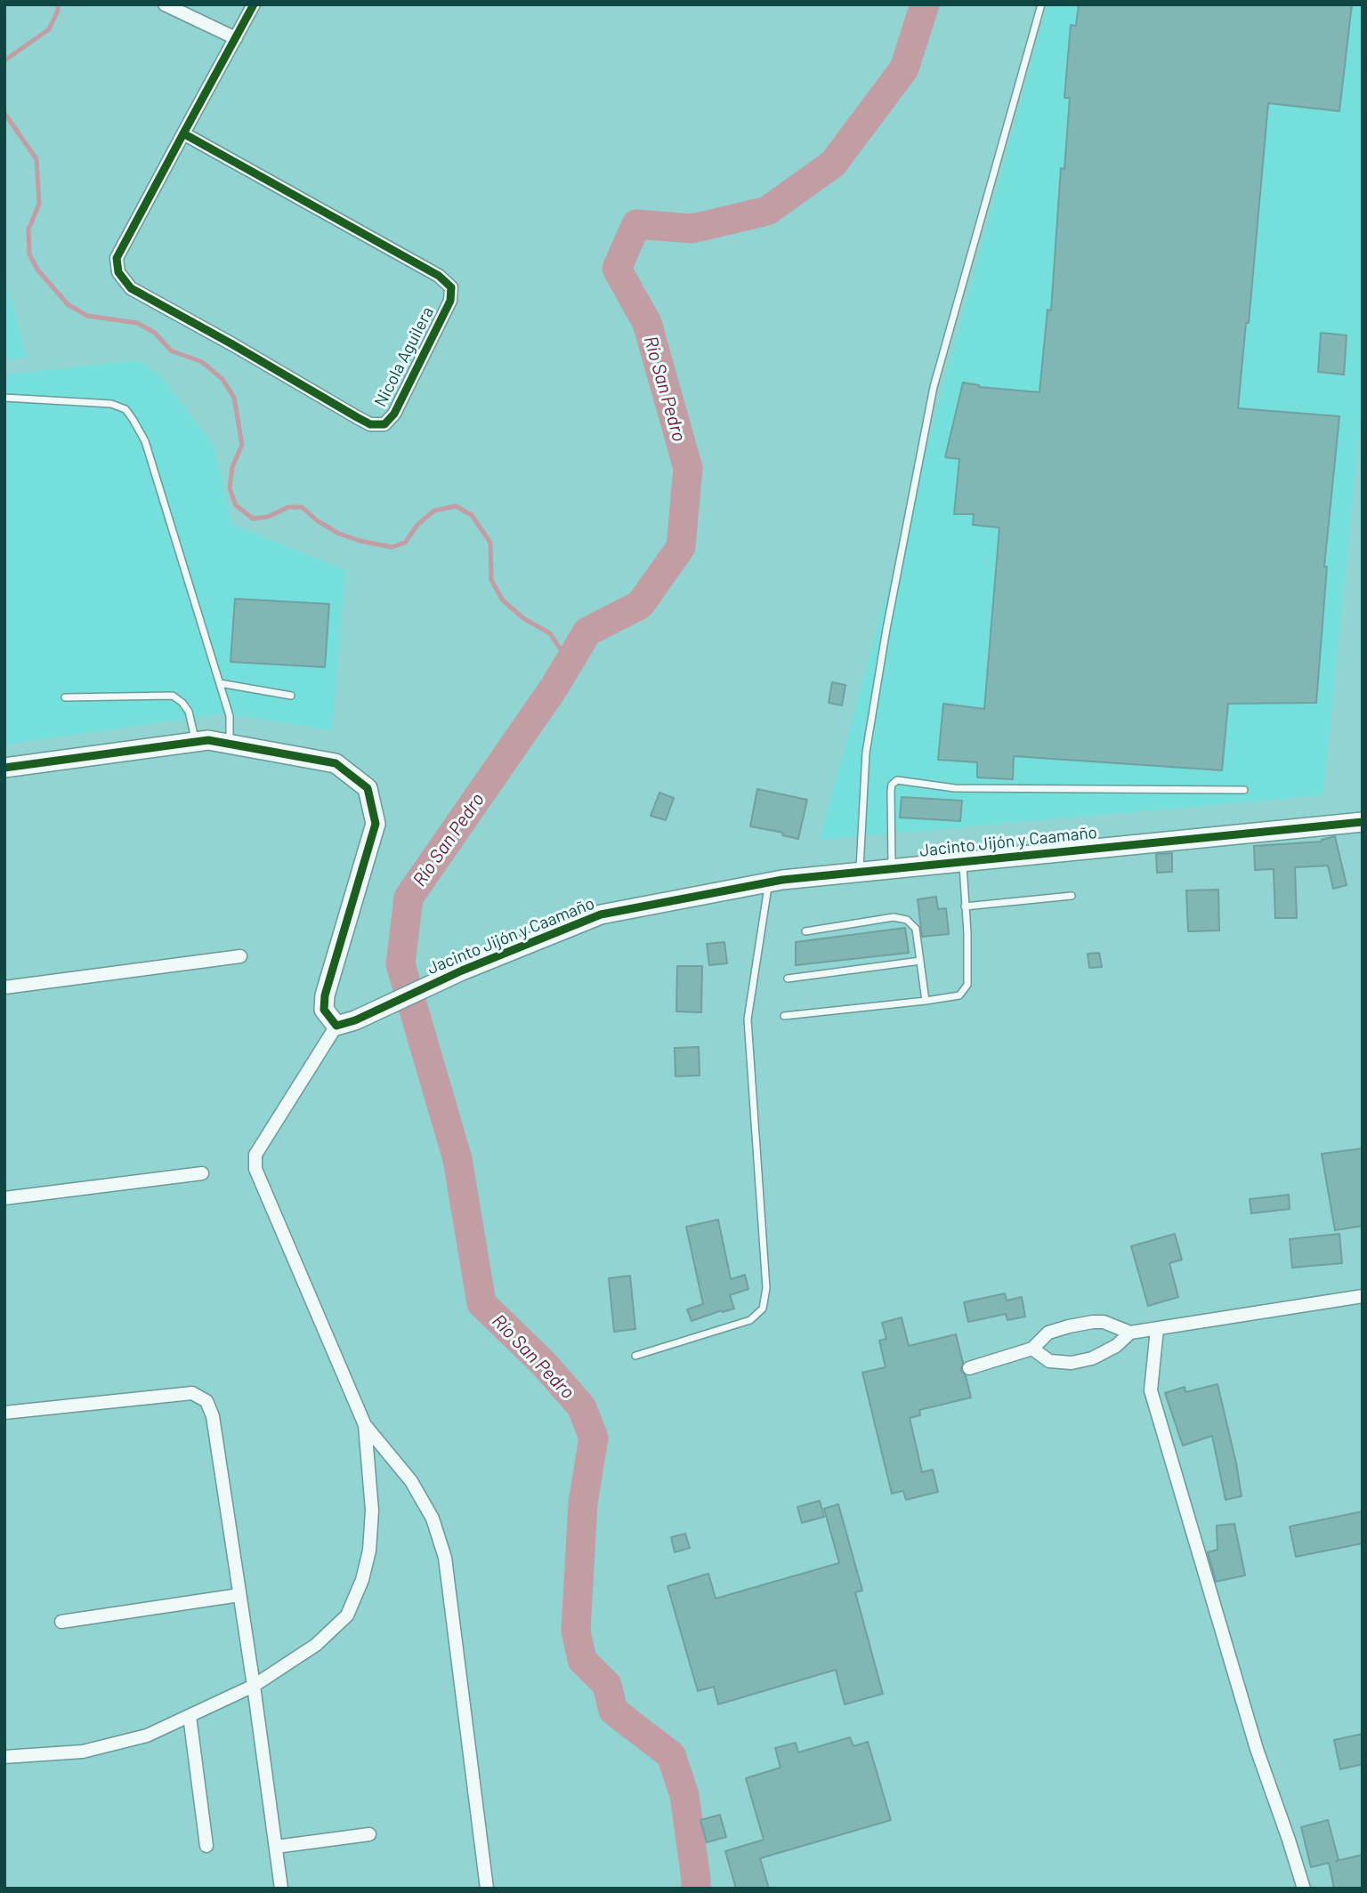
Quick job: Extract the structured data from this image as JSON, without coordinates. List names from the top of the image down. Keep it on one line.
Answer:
{"streets":{"street":["Nicola Aguilera","Jacinto Jijón y Caamaño"]},"water":["Río San Pedro"]}
